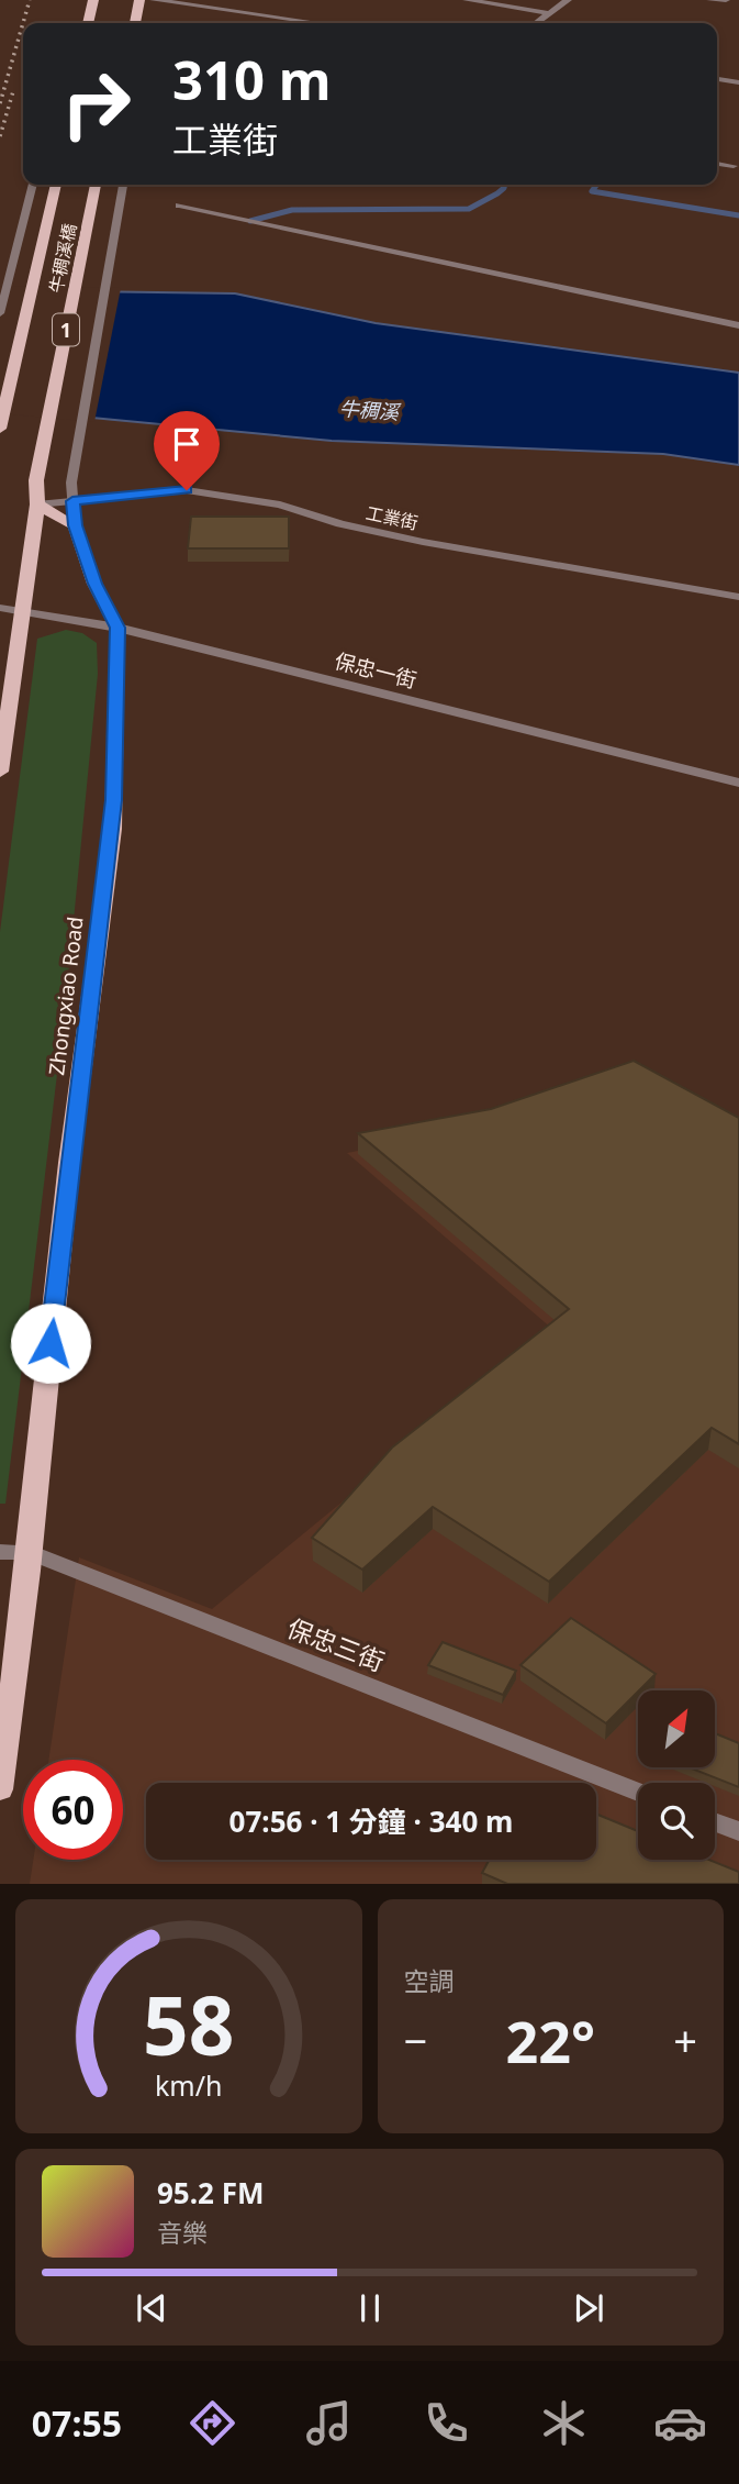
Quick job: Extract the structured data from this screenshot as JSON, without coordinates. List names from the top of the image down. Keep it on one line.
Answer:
{"streets":{"main road":["牛稠溪橋","1","Zhongxiao Road"],"street":["工業街","保忠一街","保忠三街"]},"crossings":[["牛稠溪橋","1"],["牛稠溪橋","工業街"],["1","工業街"],["1","保忠一街"],["保忠一街","Zhongxiao Road"],["Zhongxiao Road","保忠三街"]],"water":["牛稠溪"],"north":"top right","page":{"turn":["310 m","工業街"],"limit":"60","trip":"07:56 · 1 分鐘 · 340 m","tile":"空調","heat":["−","22°","+"],"song":["95.2 FM","音樂"],"tabs":"07:55","gauge":["58","km/h"]}}
